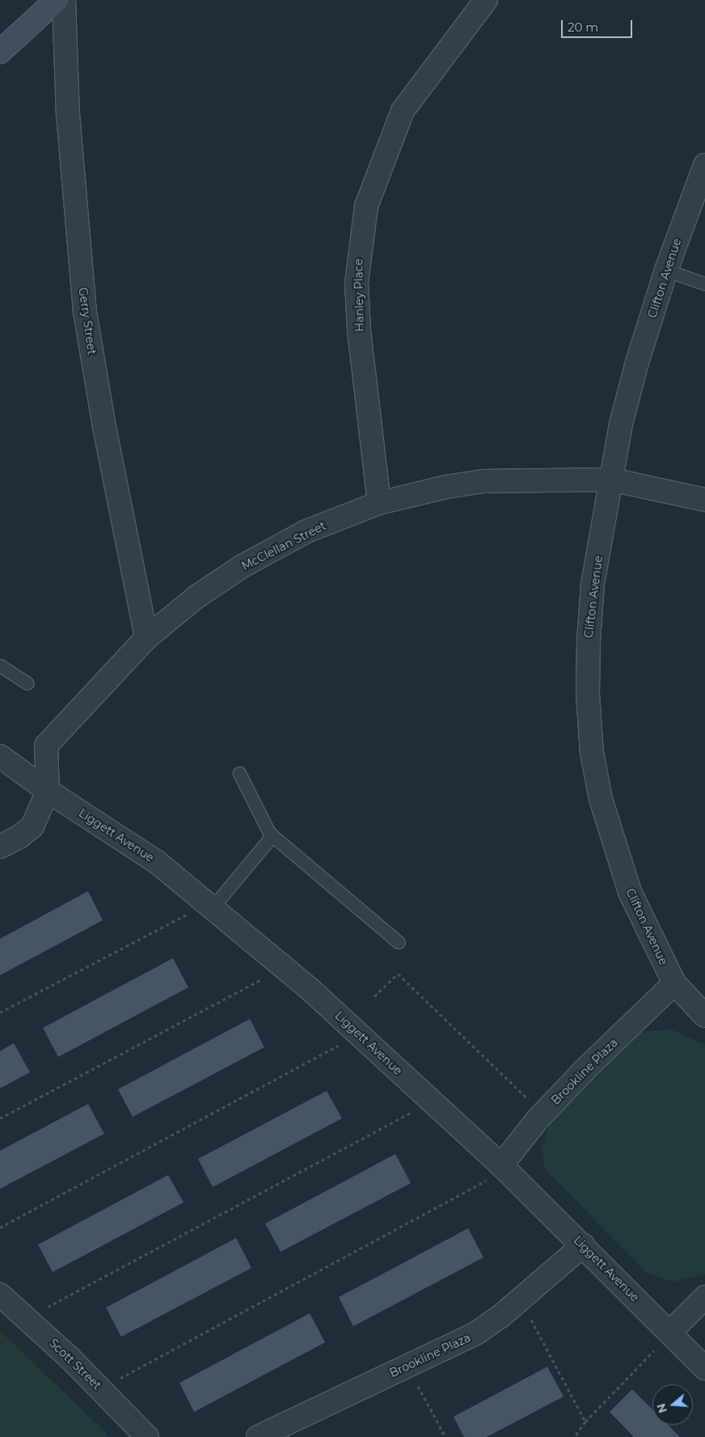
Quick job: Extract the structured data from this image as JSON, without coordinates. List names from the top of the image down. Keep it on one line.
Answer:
{"streets":{"street":["Clifton Avenue","Hanley Place","Gerry Street","McClellan Street","Liggett Avenue","Brookline Plaza","Scott Street"]},"crossings":[["Clifton Avenue","McClellan Street"],["Clifton Avenue","Brookline Plaza"],["Hanley Place","McClellan Street"],["Gerry Street","McClellan Street"],["McClellan Street","Liggett Avenue"],["Liggett Avenue","Brookline Plaza"]],"scale_bar":"20 m","north":"left"}
